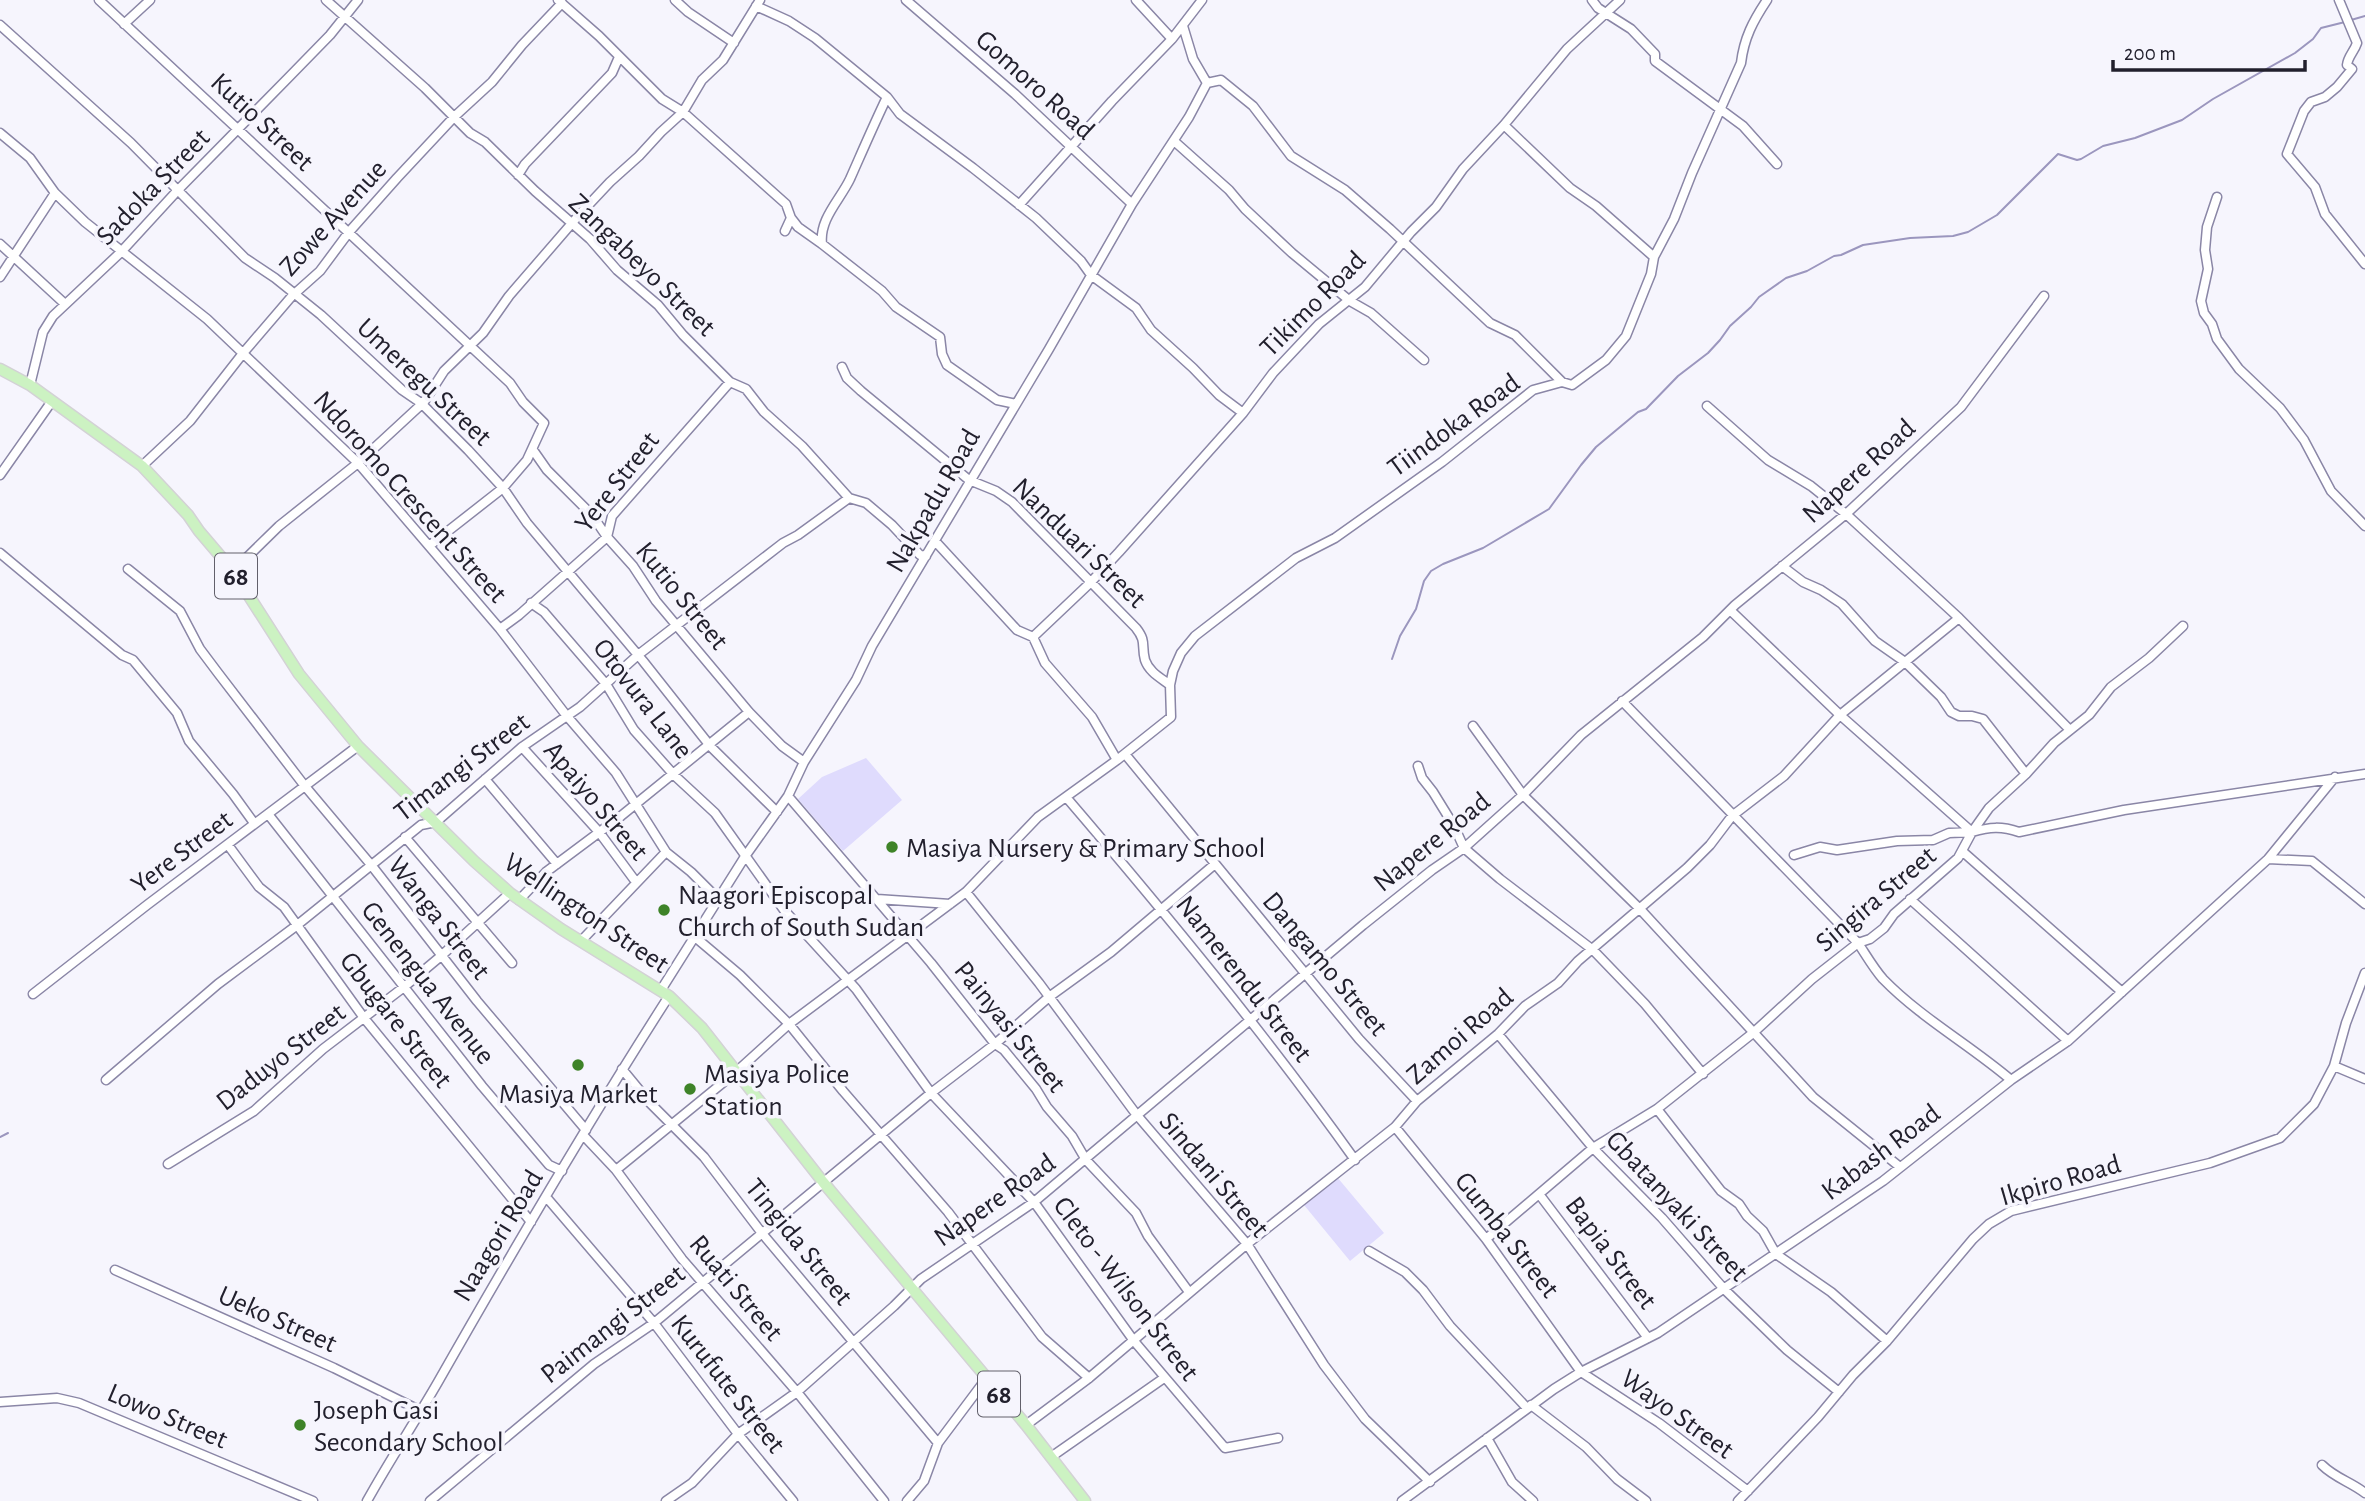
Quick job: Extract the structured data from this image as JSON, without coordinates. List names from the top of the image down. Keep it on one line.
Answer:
{"streets":{"main road":["68","Wellington Street"],"street":["Gomoro Road","Kutio Street","Sadoka Street","Zowe Avenue","Zangabeyo Street","Tikimo Road","Umeregu Street","Tiindoka Road","Napere Road","Yere Street","Ndoromo Crescent Street","Nakpadu Road","Nanduari Street","Otovura Lane","Timangi Street","Apaiyo Street","Singira Street","Wanga Street","Dangamo Street","Namerendu Street","Genengua Avenue","Gbugare Street","Painyasi Street","Zamoi Road","Daduyo Street","Kabash Road","Sindani Street","Ikpiro Road","Gbatanyaki Street","Gumba Street","Naagori Road","Tingida Street","Bapia Street","Ruati Street","Cleto - Wilson Street","Ueko Street","Paimangi Street","Kurufute Street","Wayo Street","Lowo Street"]},"crossings":[["Gomoro Road","Nakpadu Road"],["Kutio Street","Sadoka Street"],["Kutio Street","Zowe Avenue"],["Kutio Street","Yere Street"],["Kutio Street","Nakpadu Road"],["Kutio Street","Timangi Street"],["Sadoka Street","Zangabeyo Street"],["Sadoka Street","Umeregu Street"],["Sadoka Street","Ndoromo Crescent Street"],["Sadoka Street","Wellington Street"],["Zowe Avenue","Zangabeyo Street"],["Zowe Avenue","Umeregu Street"],["Zowe Avenue","Ndoromo Crescent Street"],["Zowe Avenue","Wellington Street"],["Zangabeyo Street","Yere Street"],["Zangabeyo Street","Nakpadu Road"],["Zangabeyo Street","Timangi Street"],["Tikimo Road","Nanduari Street"],["Umeregu Street","Yere Street"],["Umeregu Street","Nakpadu Road"],["Umeregu Street","Timangi Street"],["Tiindoka Road","Nanduari Street"],["Tiindoka Road","Dangamo Street"],["Napere Road","Wellington Street"],["Napere Road","Dangamo Street"],["Napere Road","Namerendu Street"],["Napere Road","Painyasi Street"],["Napere Road","Sindani Street"],["Napere Road","Tingida Street"],["Napere Road","Ruati Street"],["Napere Road","Cleto - Wilson Street"],["Napere Road","Kurufute Street"],["Yere Street","Ndoromo Crescent Street"],["Yere Street","Otovura Lane"],["Yere Street","Wellington Street"],["Yere Street","Wanga Street"],["Yere Street","Genengua Avenue"],["Yere Street","Gbugare Street"],["Ndoromo Crescent Street","Nakpadu Road"],["Ndoromo Crescent Street","Timangi Street"],["Nakpadu Road","Nanduari Street"],["Nakpadu Road","Otovura Lane"],["Nakpadu Road","Wellington Street"],["Nakpadu Road","Painyasi Street"],["Nakpadu Road","Naagori Road"],["Nakpadu Road","Cleto - Wilson Street"],["Otovura Lane","Timangi Street"],["Otovura Lane","Cleto - Wilson Street"],["Timangi Street","Apaiyo Street"],["Timangi Street","Wellington Street"],["Timangi Street","Wanga Street"],["Timangi Street","Genengua Avenue"],["Timangi Street","Gbugare Street"],["Singira Street","Gbatanyaki Street"],["Singira Street","Gumba Street"],["Singira Street","Bapia Street"],["Wellington Street","Zamoi Road"],["Wellington Street","Daduyo Street"],["Wellington Street","Naagori Road"],["Wellington Street","Paimangi Street"],["Wanga Street","Daduyo Street"],["Wanga Street","Naagori Road"],["Wanga Street","Ruati Street"],["Dangamo Street","Zamoi Road"],["Dangamo Street","Paimangi Street"],["Namerendu Street","Zamoi Road"],["Namerendu Street","Paimangi Street"],["Genengua Avenue","Daduyo Street"],["Genengua Avenue","Naagori Road"],["Gbugare Street","Daduyo Street"],["Gbugare Street","Naagori Road"],["Painyasi Street","Zamoi Road"],["Painyasi Street","Paimangi Street"],["Zamoi Road","Sindani Street"],["Zamoi Road","Gbatanyaki Street"],["Zamoi Road","Gumba Street"],["Zamoi Road","Cleto - Wilson Street"],["Kabash Road","Sindani Street"],["Kabash Road","Gbatanyaki Street"],["Kabash Road","Gumba Street"],["Kabash Road","Bapia Street"],["Kabash Road","Wayo Street"],["Sindani Street","Paimangi Street"],["Ikpiro Road","Gbatanyaki Street"],["Ikpiro Road","Wayo Street"],["Gumba Street","Wayo Street"],["Naagori Road","Tingida Street"],["Naagori Road","Ruati Street"],["Naagori Road","Ueko Street"],["Naagori Road","Kurufute Street"],["Tingida Street","Paimangi Street"],["Ruati Street","Paimangi Street"],["Cleto - Wilson Street","Paimangi Street"],["Paimangi Street","Kurufute Street"]],"places":["Masiya Nursery & Primary School","Naagori Episcopal Church of South Sudan","Masiya Market","Masiya Police Station","Joseph Gasi Secondary School"],"scale_bar":"200 m"}
